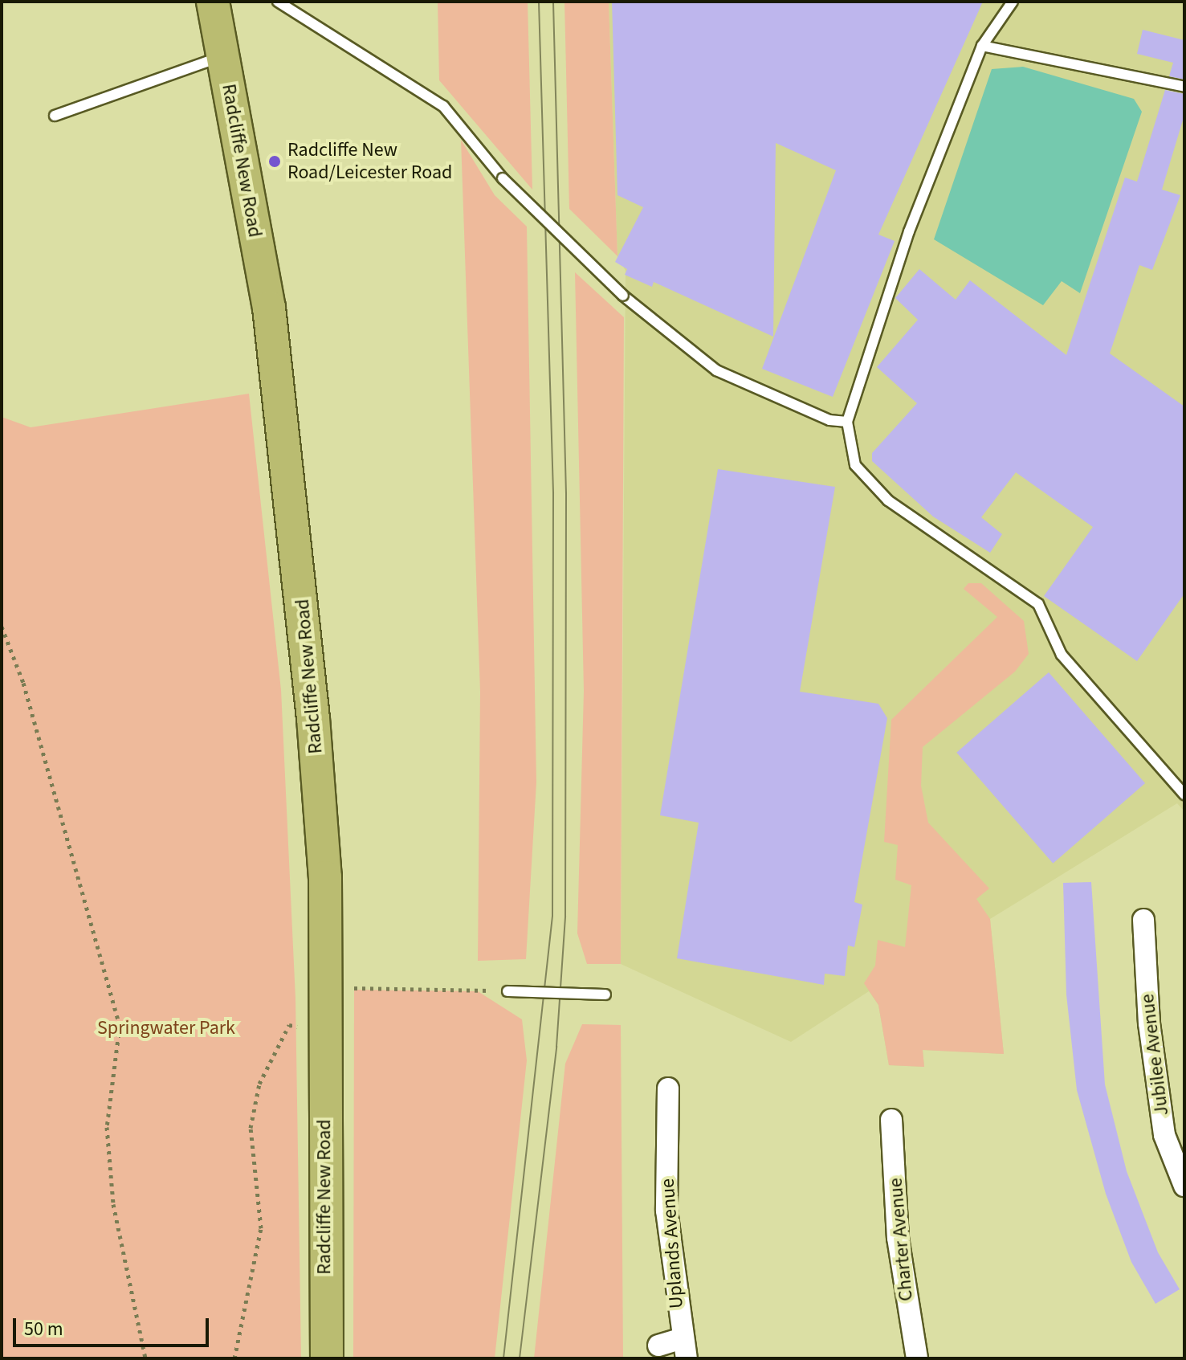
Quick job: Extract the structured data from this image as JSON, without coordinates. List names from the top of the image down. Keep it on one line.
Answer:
{"streets":{"main road":["Radcliffe New Road"],"street":["Jubilee Avenue","Charter Avenue","Uplands Avenue"]},"parks":["Springwater Park"],"places":["Radcliffe New Road/Leicester Road"],"scale_bar":"50 m"}
